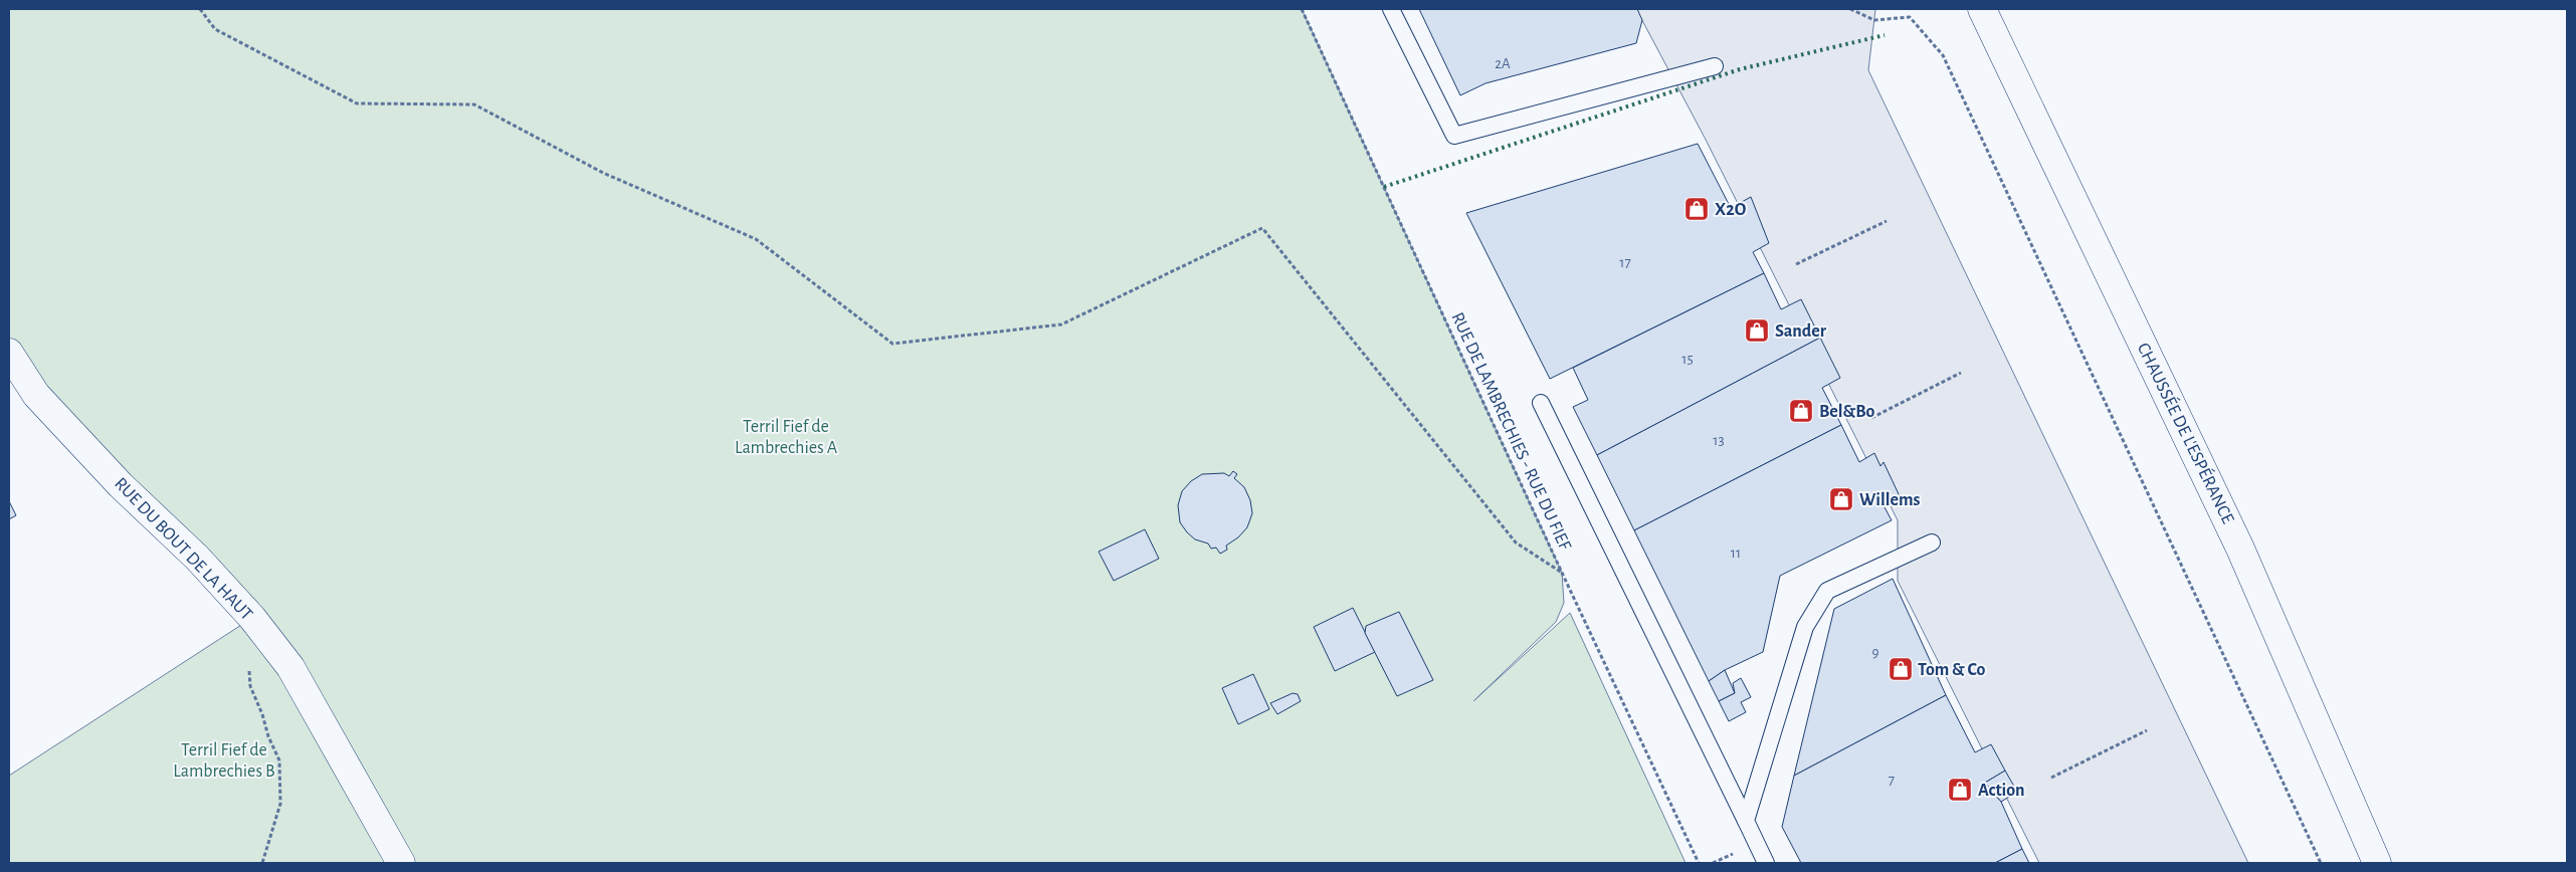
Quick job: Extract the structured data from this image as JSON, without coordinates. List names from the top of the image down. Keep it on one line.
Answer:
{"streets":{"main road":["CHAUSSÉE DE L'ESPÉRANCE","RUE DU BOUT DE LA HAUT"],"path":["RUE DE LAMBRECHIES - RUE DU FIEF"]},"parks":["Terril Fief de Lambrechies A","Terril Fief de Lambrechies B"],"places":{"shop":["X2O","Sander","Bel&Bo","Willems","Tom & Co","Action"]},"house_numbers":["2A","17","15","13","11","9","7"]}
